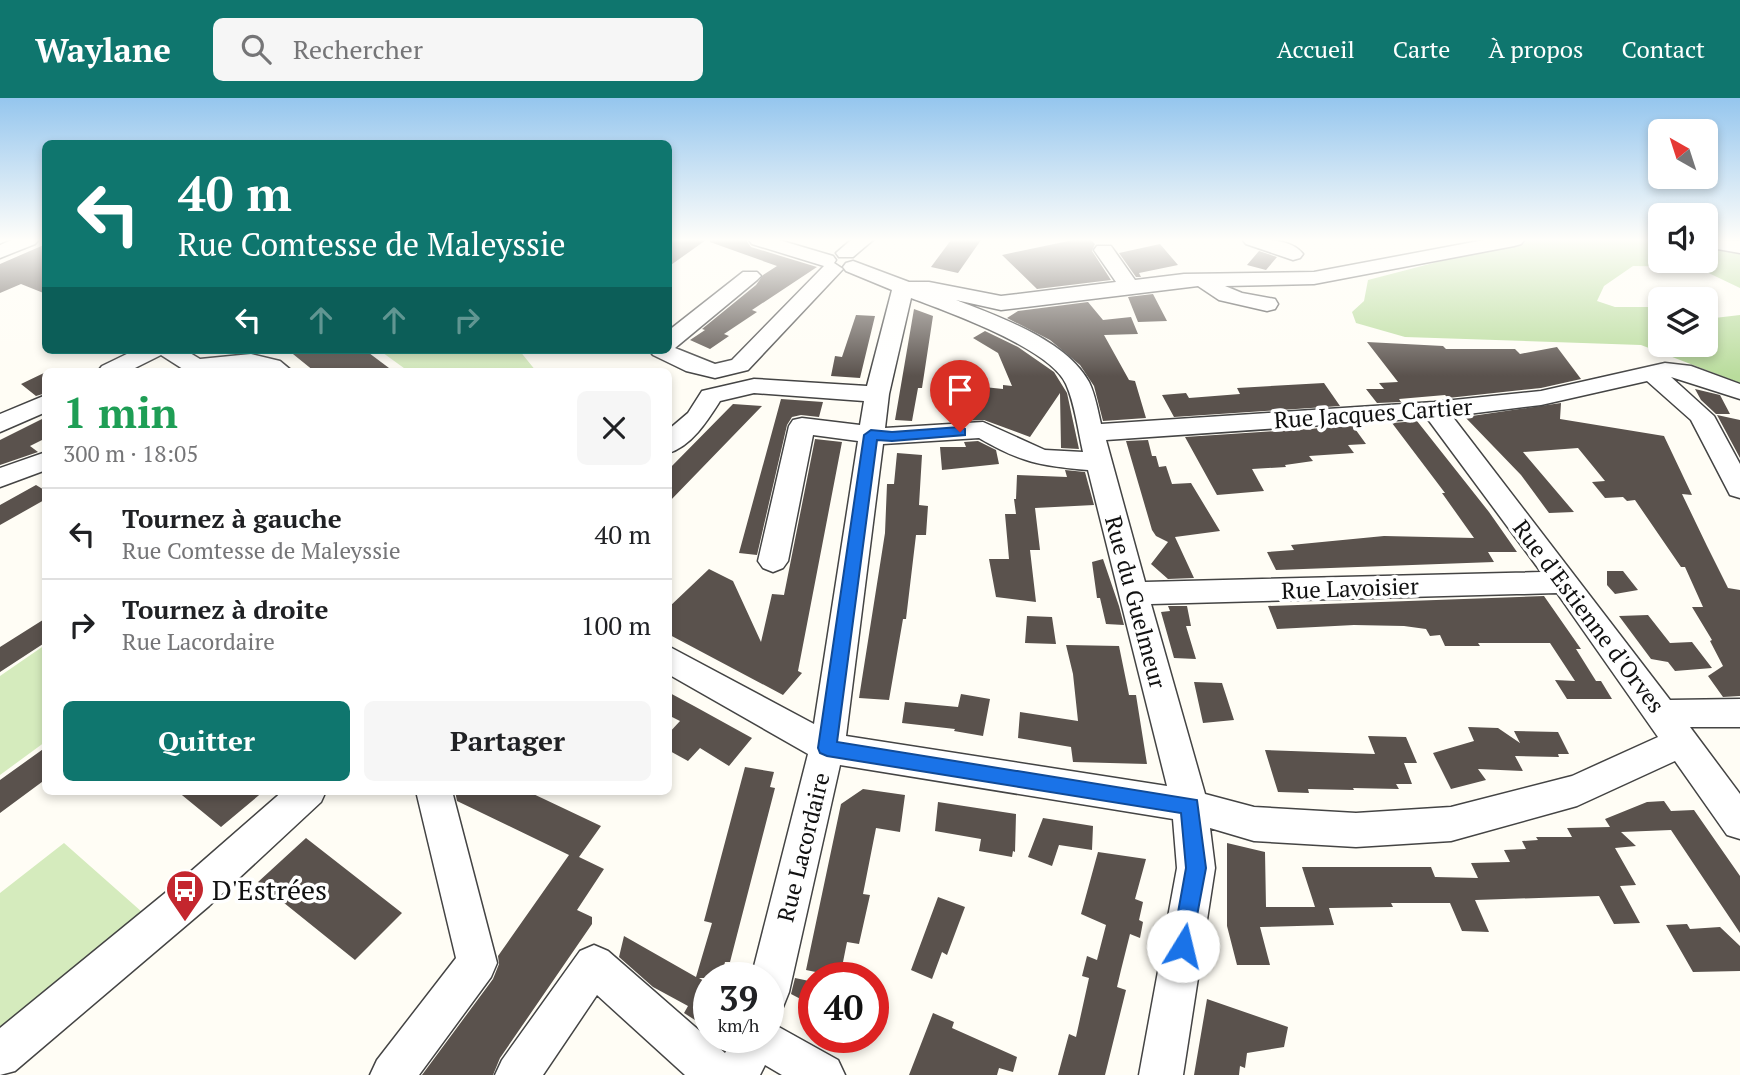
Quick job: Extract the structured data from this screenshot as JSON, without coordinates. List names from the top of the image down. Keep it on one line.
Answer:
{"streets":{"street":["Rue Jacques Cartier","Rue Lavoisier","Rue du Guelmeur","Rue d'Estienne d'Orves","Rue Lacordaire"]},"crossings":[["Rue Jacques Cartier","Rue du Guelmeur"],["Rue Jacques Cartier","Rue d'Estienne d'Orves"],["Rue Jacques Cartier","Rue Lacordaire"],["Rue Lavoisier","Rue du Guelmeur"],["Rue Lavoisier","Rue d'Estienne d'Orves"],["Rue du Guelmeur","Rue Lacordaire"]],"places":{"bus stop":["D'Estrées"]},"north":"top left","page":{"header":"Waylane","search":"Rechercher","nav":["Accueil","Carte","À propos","Contact"],"turn":["40 m","Rue Comtesse de Maleyssie"],"heading":["1 min","300 m · 18:05"],"list":[{"name":"Tournez à gauche","note":"Rue Comtesse de Maleyssie","value":"40 m"},{"name":"Tournez à droite","note":"Rue Lacordaire","value":"100 m"}],"buttons":["Quitter","Partager"],"speed":"39 km/h","limit":"40"}}
